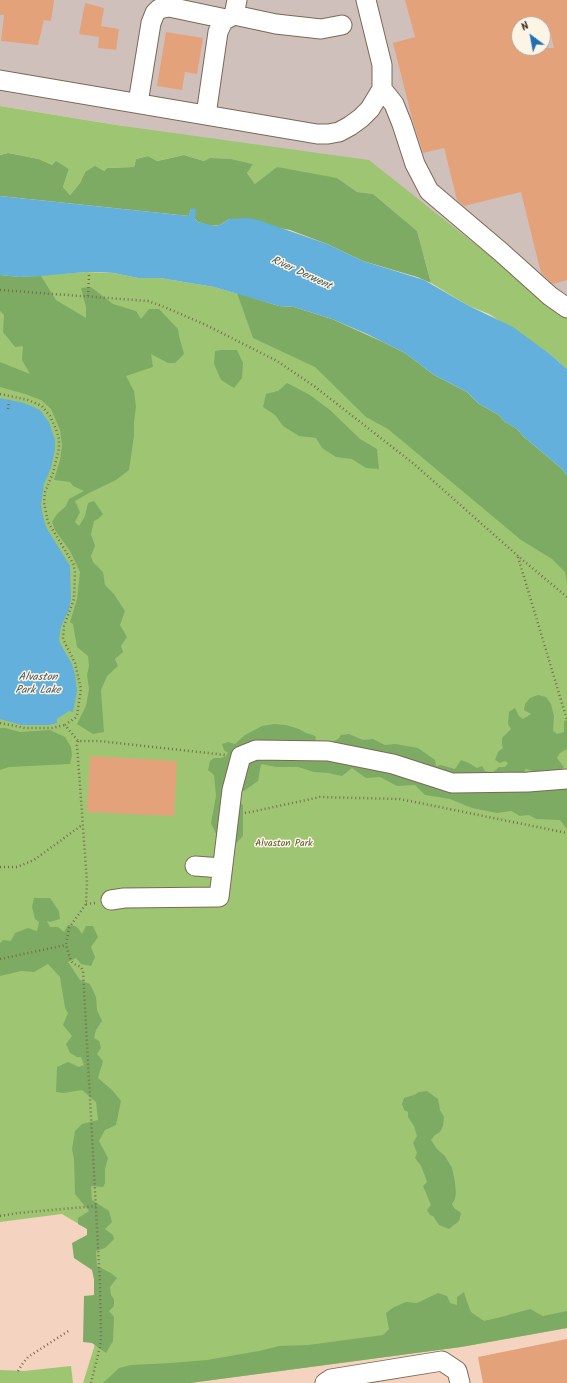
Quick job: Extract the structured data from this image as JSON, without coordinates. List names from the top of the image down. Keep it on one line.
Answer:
{"water":["River Derwent","Alvaston Park Lake"],"parks":["Alvaston Park"],"north":"top left"}
